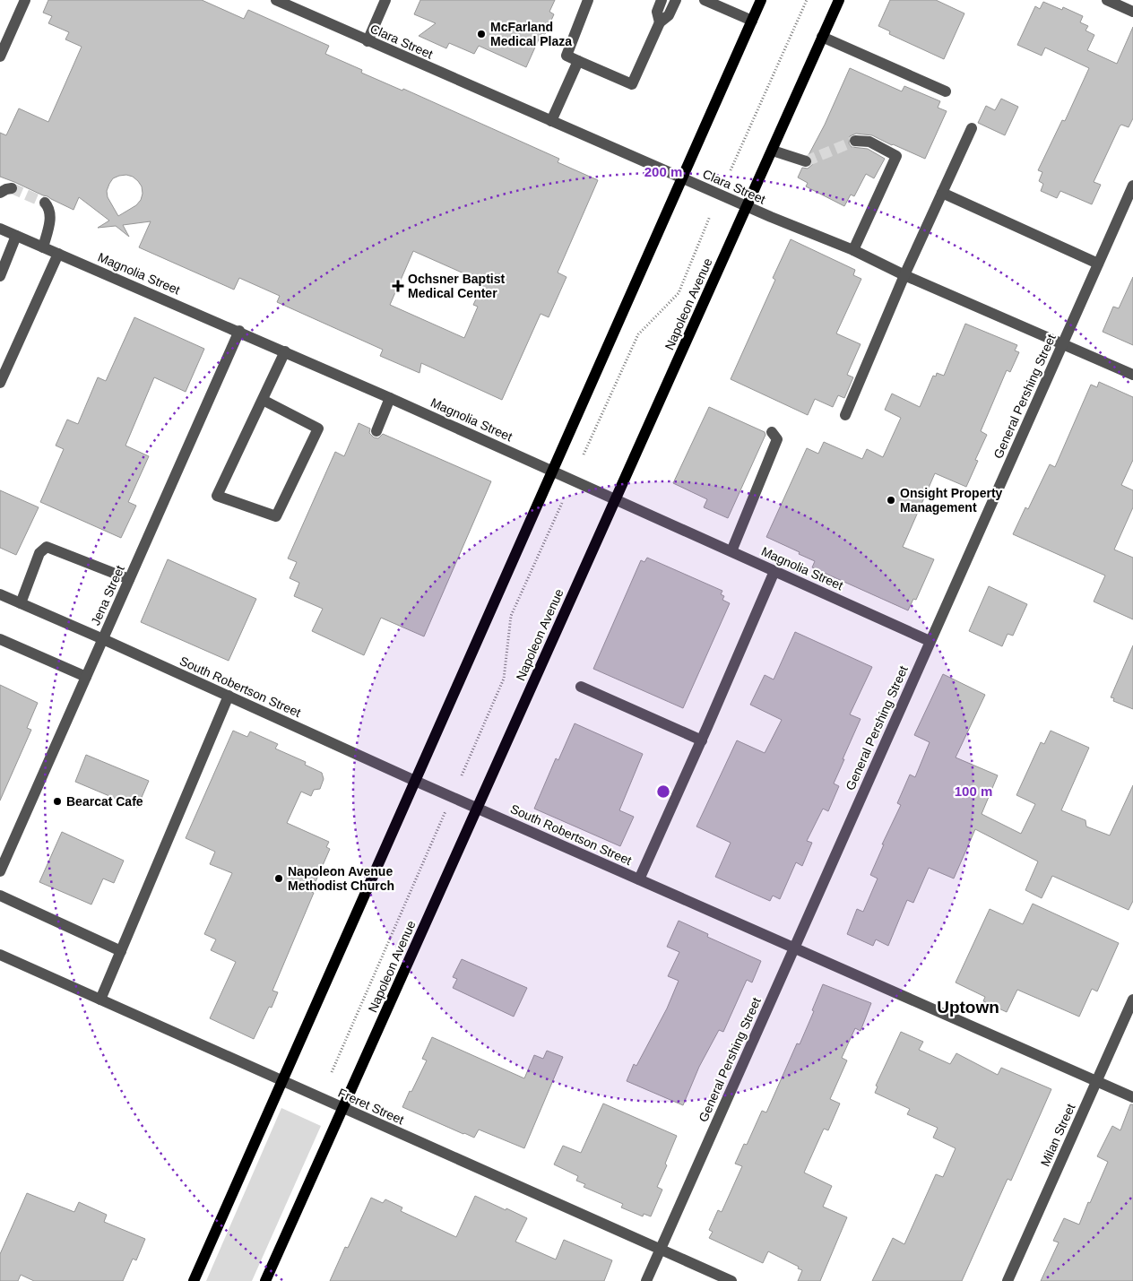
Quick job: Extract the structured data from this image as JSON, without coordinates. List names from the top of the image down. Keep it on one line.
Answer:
{"streets":{"main road":["Napoleon Avenue"],"street":["Clara Street","Magnolia Street","General Pershing Street","Jena Street","South Robertson Street","Freret Street","Milan Street"]},"crossings":[["Clara Street","Napoleon Avenue"],["Clara Street","General Pershing Street"],["Magnolia Street","Napoleon Avenue"],["Magnolia Street","General Pershing Street"],["Magnolia Street","Jena Street"],["Napoleon Avenue","South Robertson Street"],["Napoleon Avenue","Freret Street"],["General Pershing Street","South Robertson Street"],["General Pershing Street","Freret Street"],["Jena Street","South Robertson Street"],["South Robertson Street","Milan Street"]],"districts":["Uptown"],"places":{"other":["McFarland Medical Plaza","Onsight Property Management","Bearcat Cafe","Napoleon Avenue Methodist Church"],"health":["Ochsner Baptist Medical Center"]},"rings":["200 m","100 m"]}
